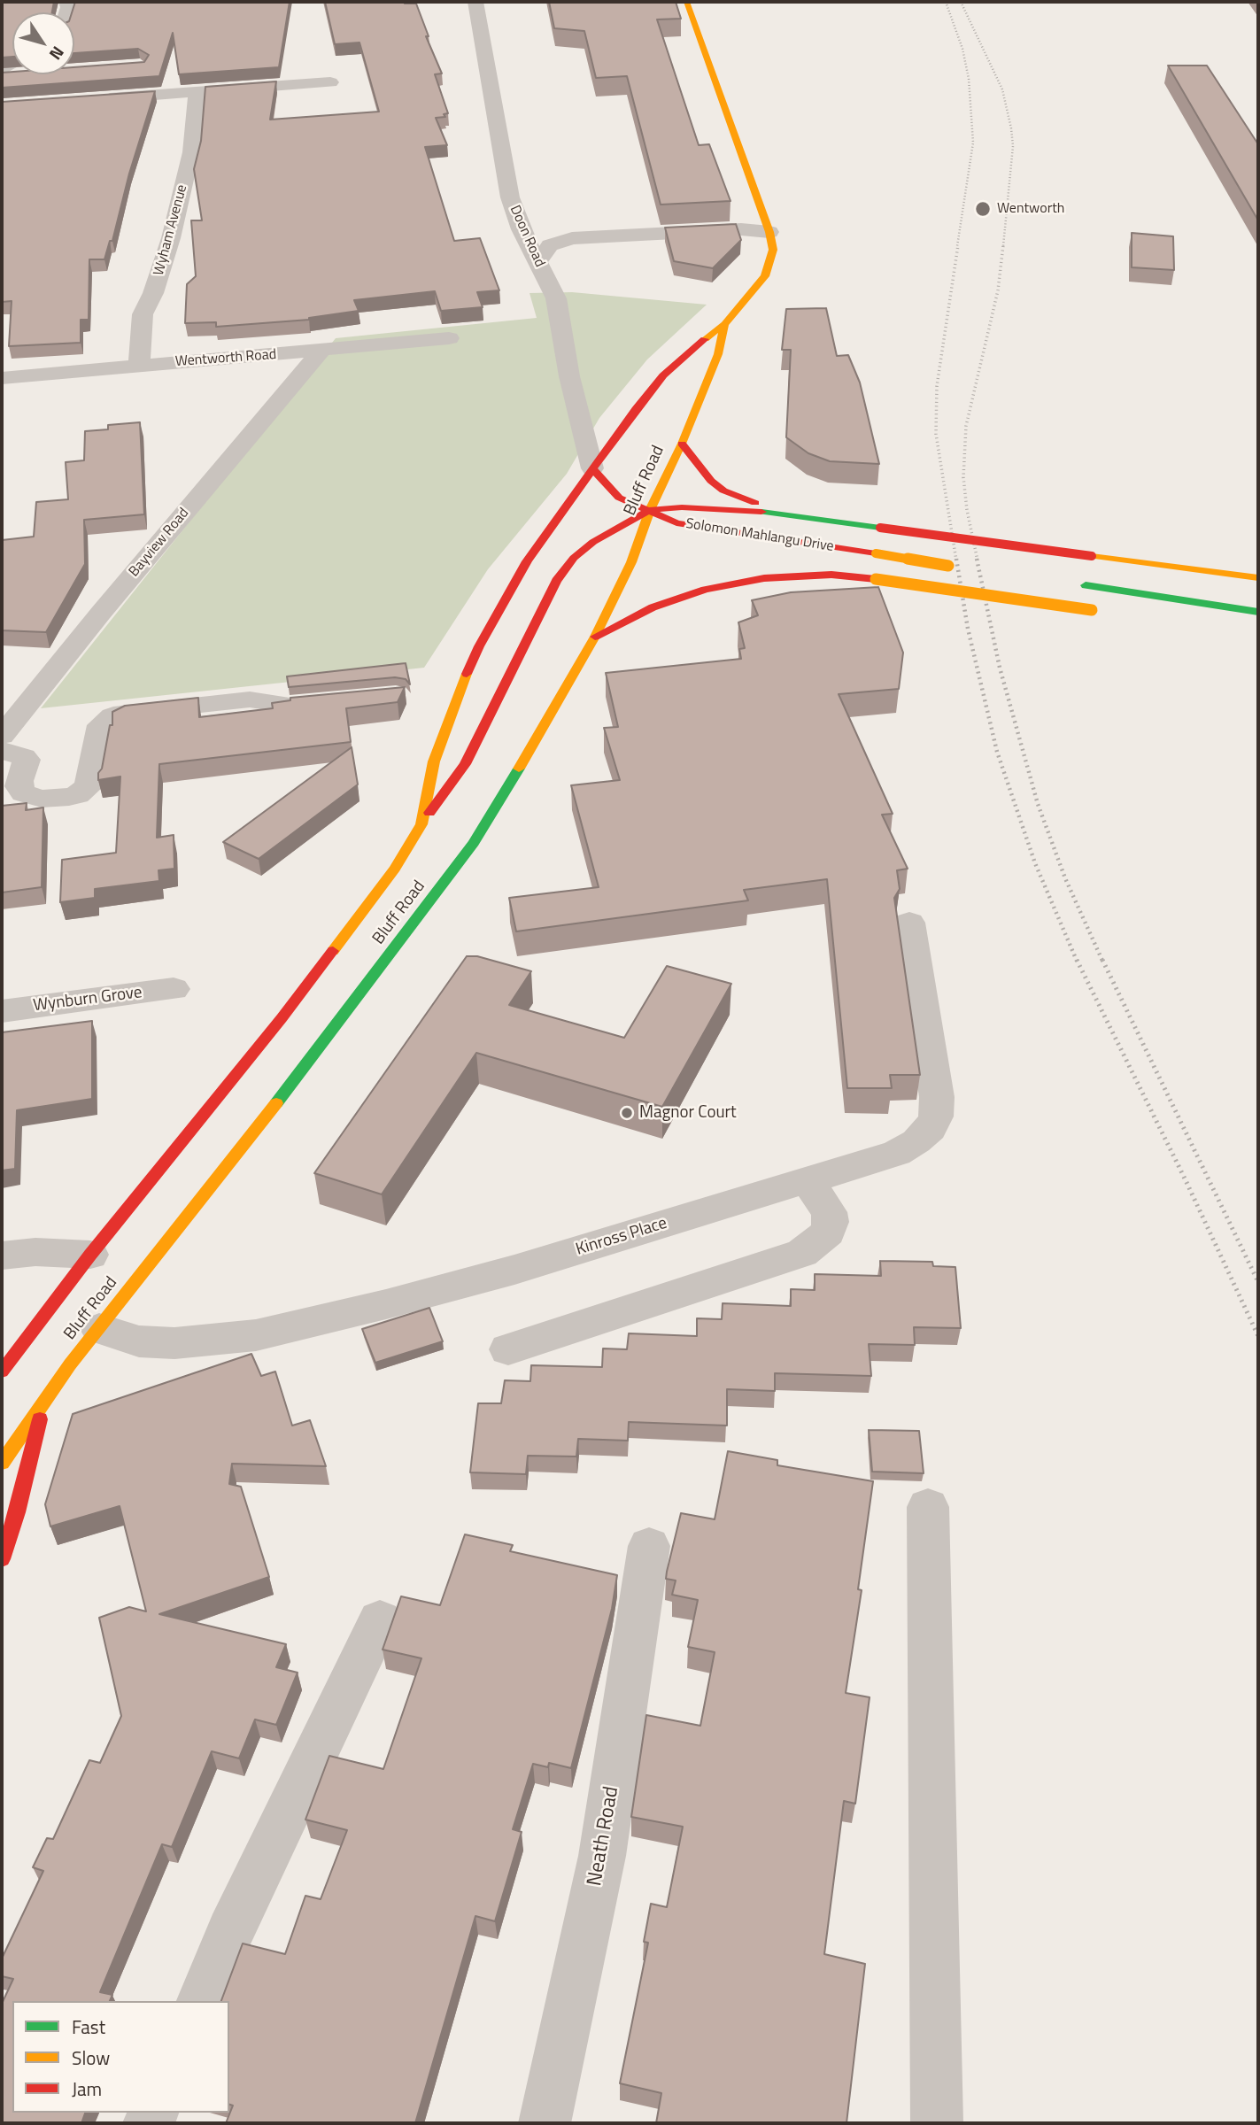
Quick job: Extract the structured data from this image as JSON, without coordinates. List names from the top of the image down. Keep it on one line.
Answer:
{"streets":{"main road":["Bluff Road","Solomon Mahlangu Drive"],"street":["Wyham Avenue","Doon Road","Wentworth Road","Bayview Road","Wynburn Grove","Kinross Place","Neath Road"]},"crossings":[["Wyham Avenue","Wentworth Road"],["Doon Road","Bluff Road"],["Wentworth Road","Bayview Road"],["Bluff Road","Solomon Mahlangu Drive"],["Bluff Road","Kinross Place"]],"places":["Wentworth","Magnor Court"],"legend":["Fast","Slow","Jam"],"north":"bottom right"}
